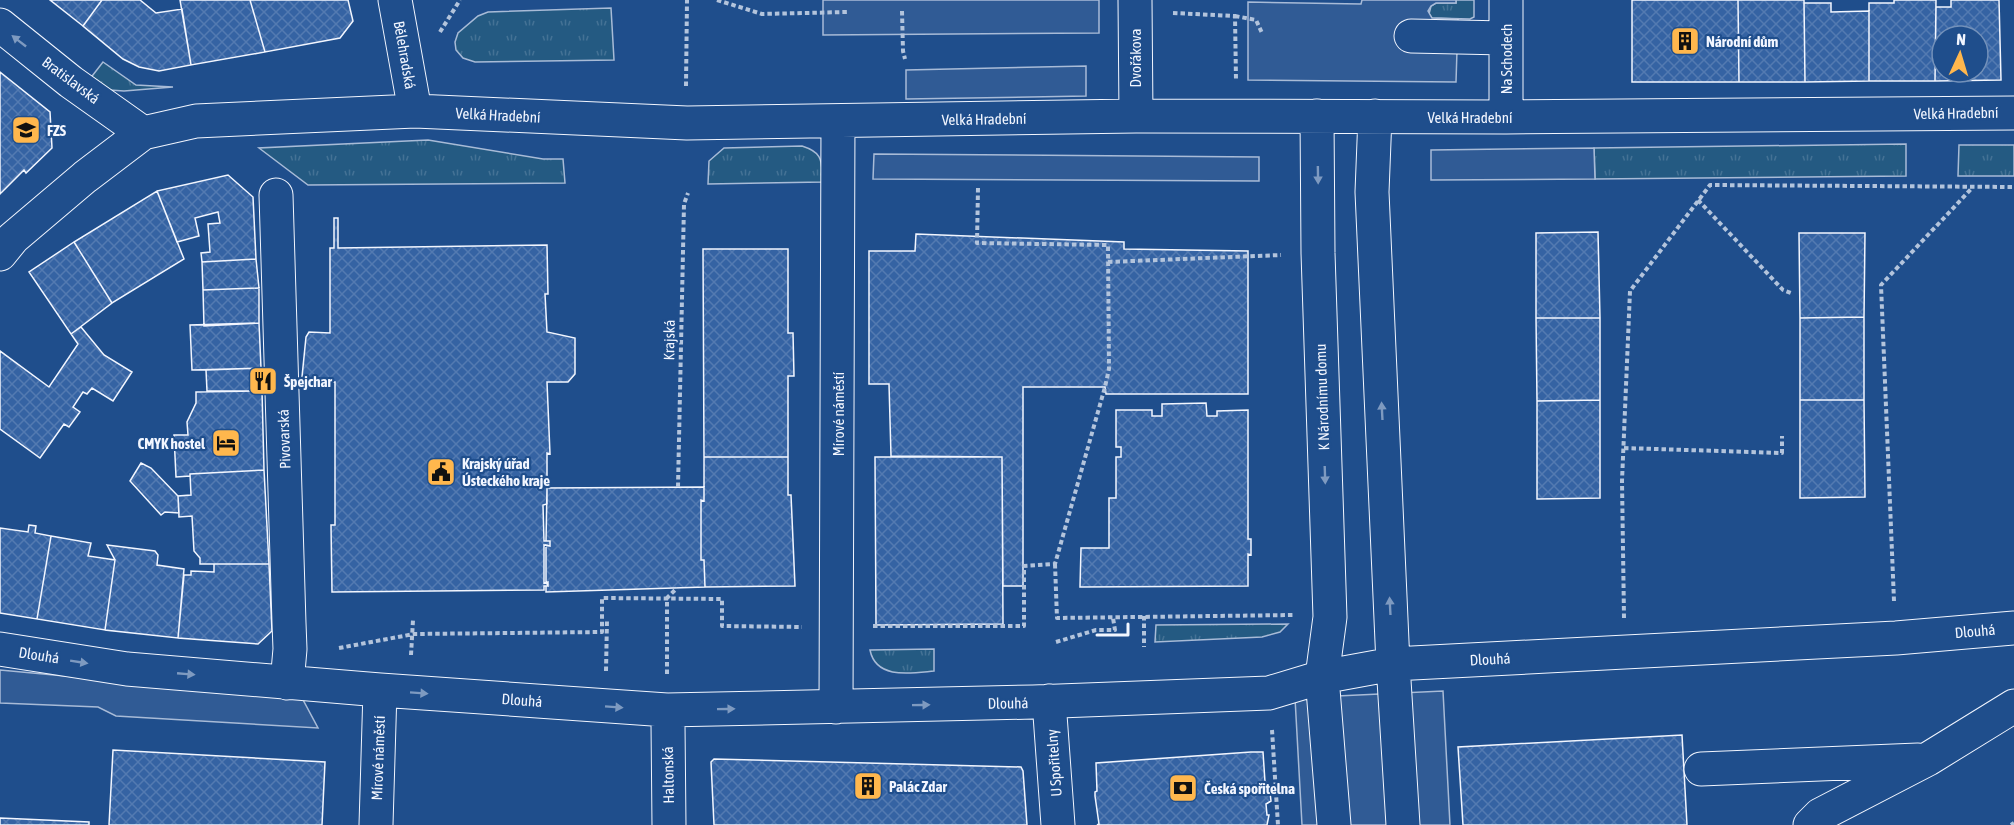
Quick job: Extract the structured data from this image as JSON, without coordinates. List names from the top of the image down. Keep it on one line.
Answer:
{"streets":{"street":["Bělehradská","Dvořákova","Na Schodech","Bratislavská","Velká Hradební","K Národnímu domu","Mírové náměstí","Pivovarská","Dlouhá","U Spořitelny","Haltonská"],"path":["Krajská"]},"crossings":[["Bělehradská","Velká Hradební"],["Dvořákova","Velká Hradební"],["Na Schodech","Velká Hradební"],["Bratislavská","Velká Hradební"],["Velká Hradební","K Národnímu domu"],["Velká Hradební","Mírové náměstí"],["K Národnímu domu","Dlouhá"],["Mírové náměstí","Dlouhá"],["Pivovarská","Dlouhá"],["Dlouhá","U Spořitelny"]],"one_way":["Bratislavská","Dlouhá"],"places":{"building":["Národní dům","Palác Zdar"],"school or university":["FZS"],"restaurant":["Špejchar"],"hotel":["CMYK hostel"],"public building":["Krajský úřad Ústeckého kraje"],"bank":["Česká spořitelna"]},"north":"top"}
